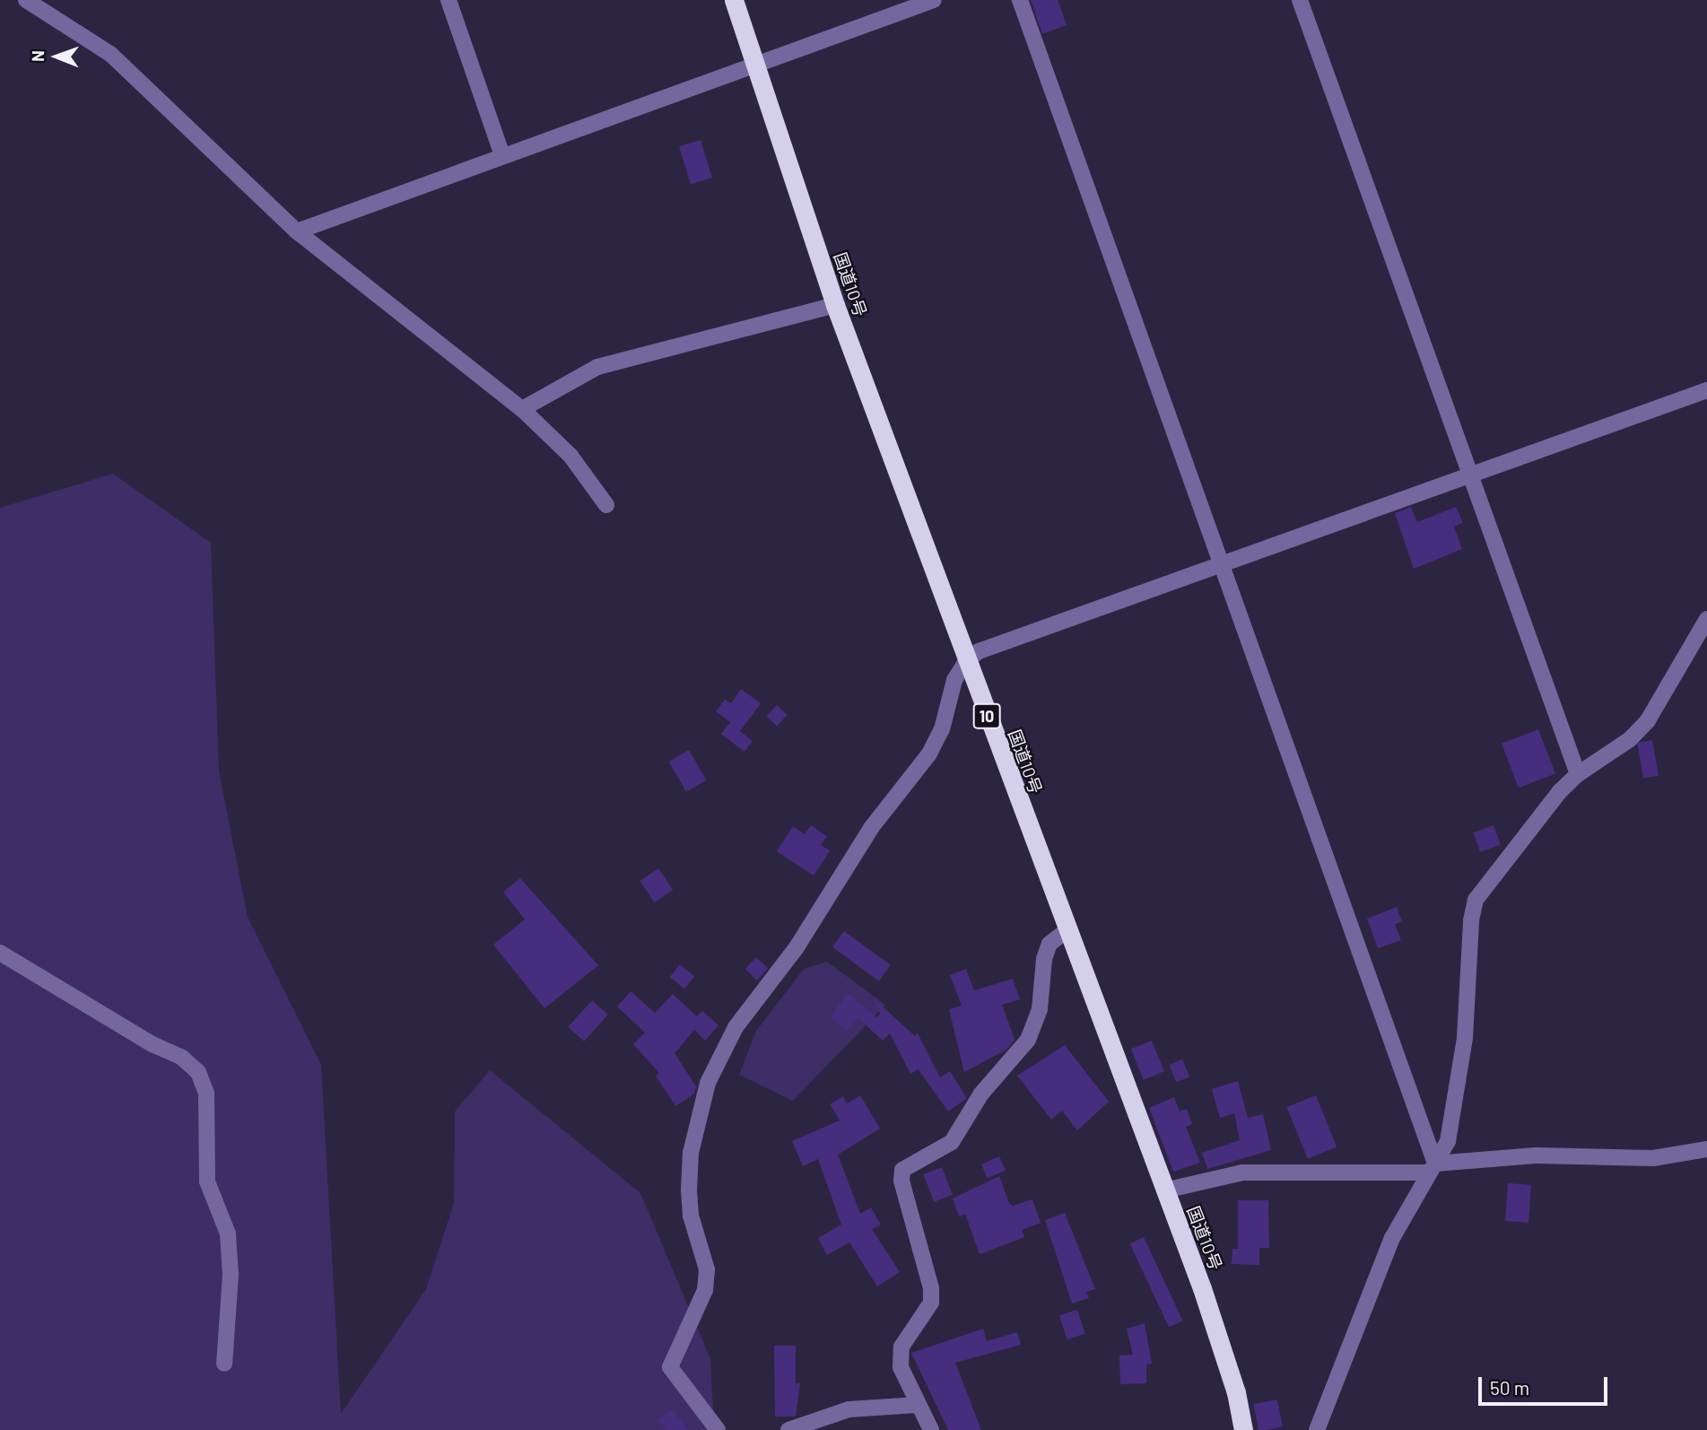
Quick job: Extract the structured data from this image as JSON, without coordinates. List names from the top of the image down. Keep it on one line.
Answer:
{"streets":{"highway":["国道10号","10"]},"scale_bar":"50 m","north":"left"}
